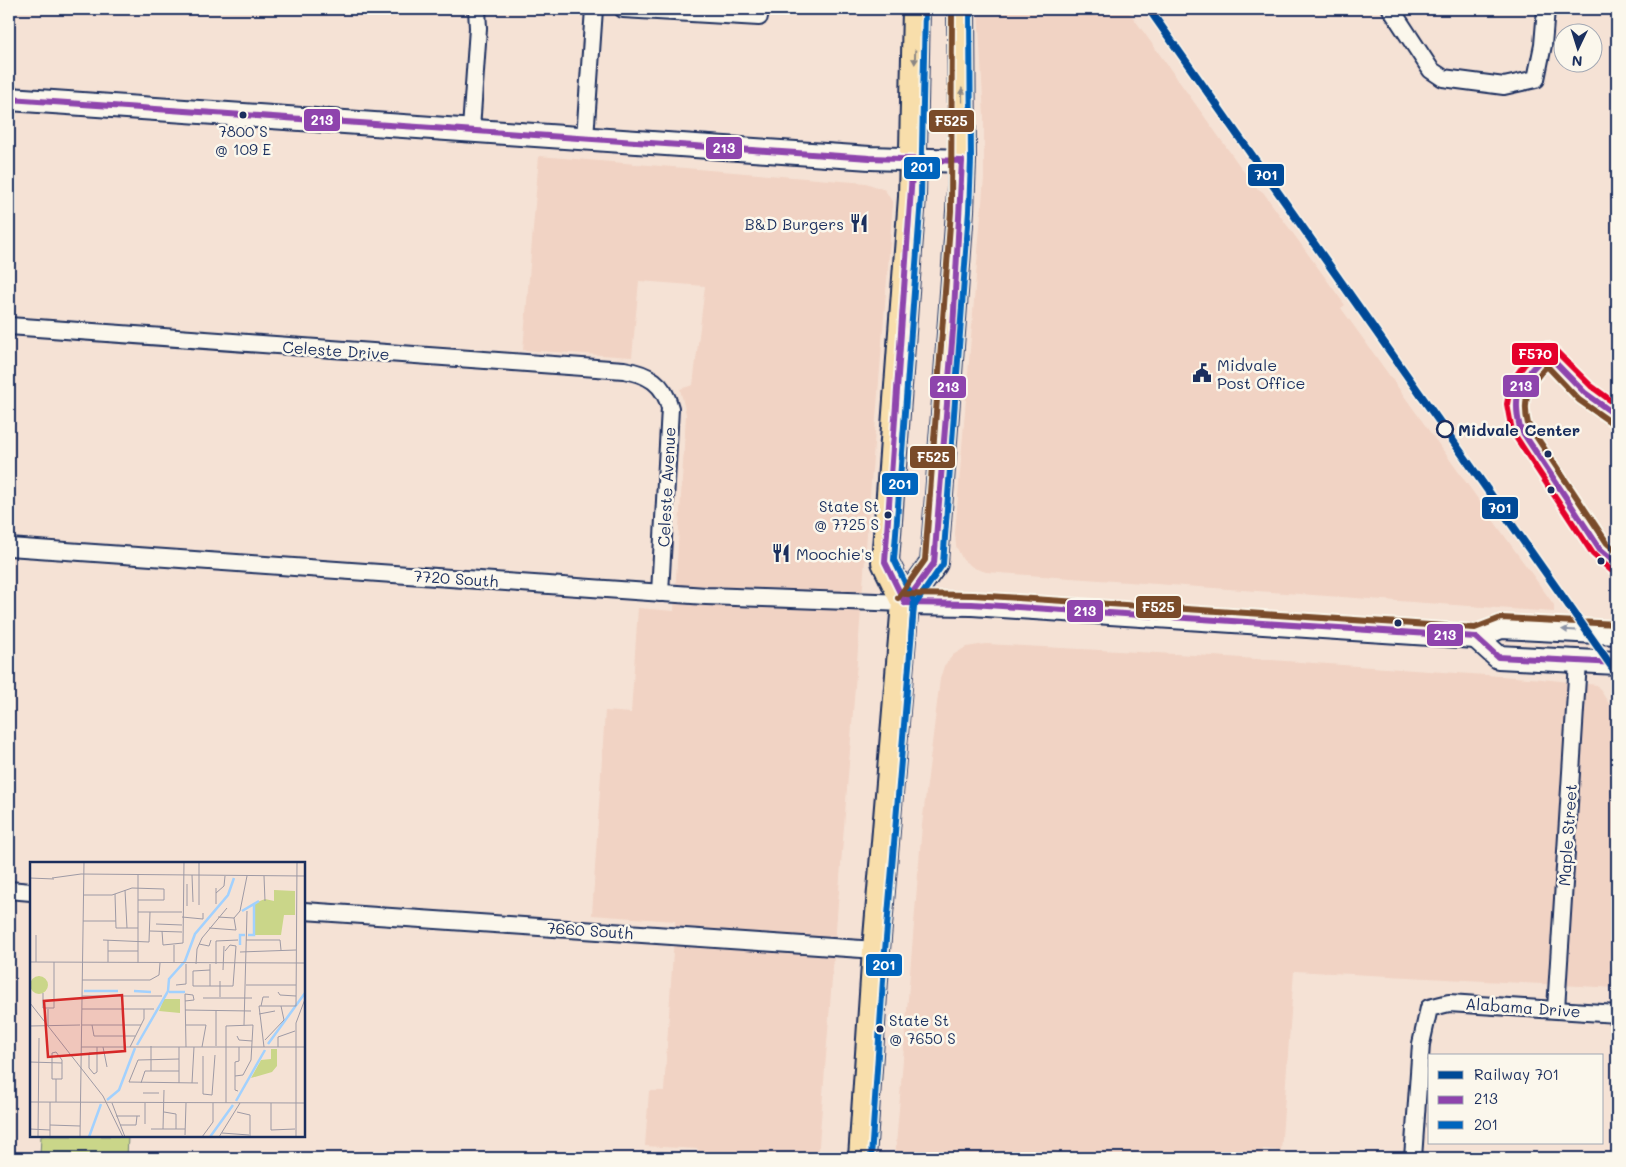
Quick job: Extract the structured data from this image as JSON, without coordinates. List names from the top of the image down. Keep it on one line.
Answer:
{"streets":{"street":["Celeste Drive","Celeste Avenue","7720 South","Maple Street","7660 South","Alabama Drive"]},"crossings":[["Celeste Drive","Celeste Avenue"],["Celeste Avenue","7720 South"],["Maple Street","Alabama Drive"]],"places":{"other":["7800 S @ 109 E","Midvale Center","State St @ 7725 S","State St @ 7650 S"],"restaurant":["B&D Burgers","Moochie's"],"public building":["Midvale Post Office"]},"lines":["rail line 701","transit line 201","transit line F525","transit line 213","transit line F570"],"legend":["Railway 701","213","201"],"north":"bottom"}
